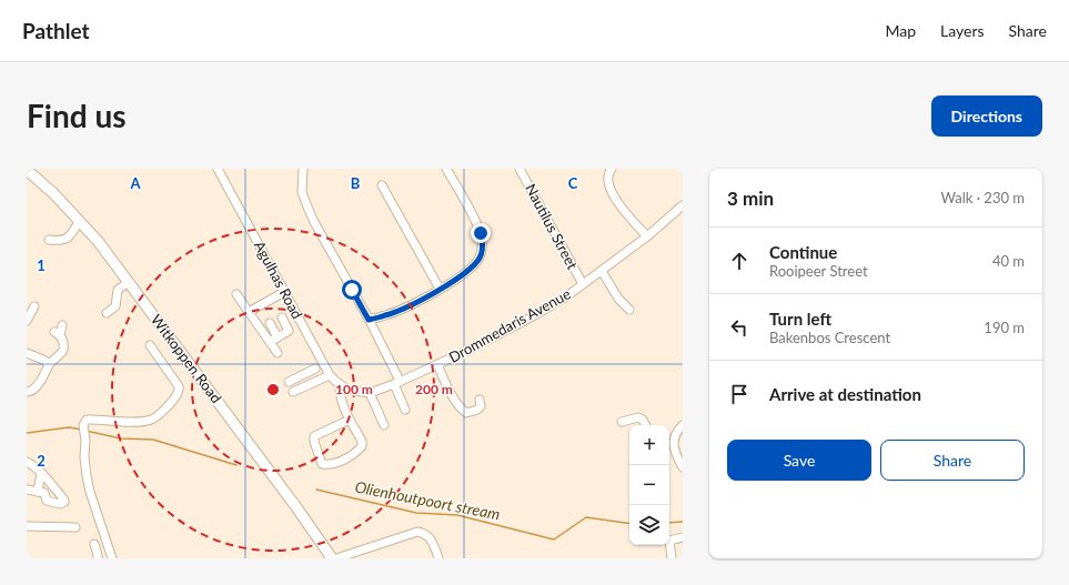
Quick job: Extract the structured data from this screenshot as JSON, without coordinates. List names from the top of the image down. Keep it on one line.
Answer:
{"streets":{"main road":["Witkoppen Road"],"street":["Nautilus Street","Agulhas Road","Drommedaris Avenue"]},"crossings":[["Nautilus Street","Drommedaris Avenue"]],"water":["Olienhoutpoort stream"],"page":{"header":"Pathlet","nav":["Map","Layers","Share"],"buttons":["Directions",["Save","Share"]],"title":"Find us","heading":["3 min","Walk · 230 m"],"list":[["Continue","Rooipeer Street","40 m"],["Turn left","Bakenbos Crescent","190 m"],"Arrive at destination"],"map_buttons":["+","−"]},"grid":{"columns":["A","B","C"],"rows":["1","2"]},"rings":["100 m","200 m"]}
